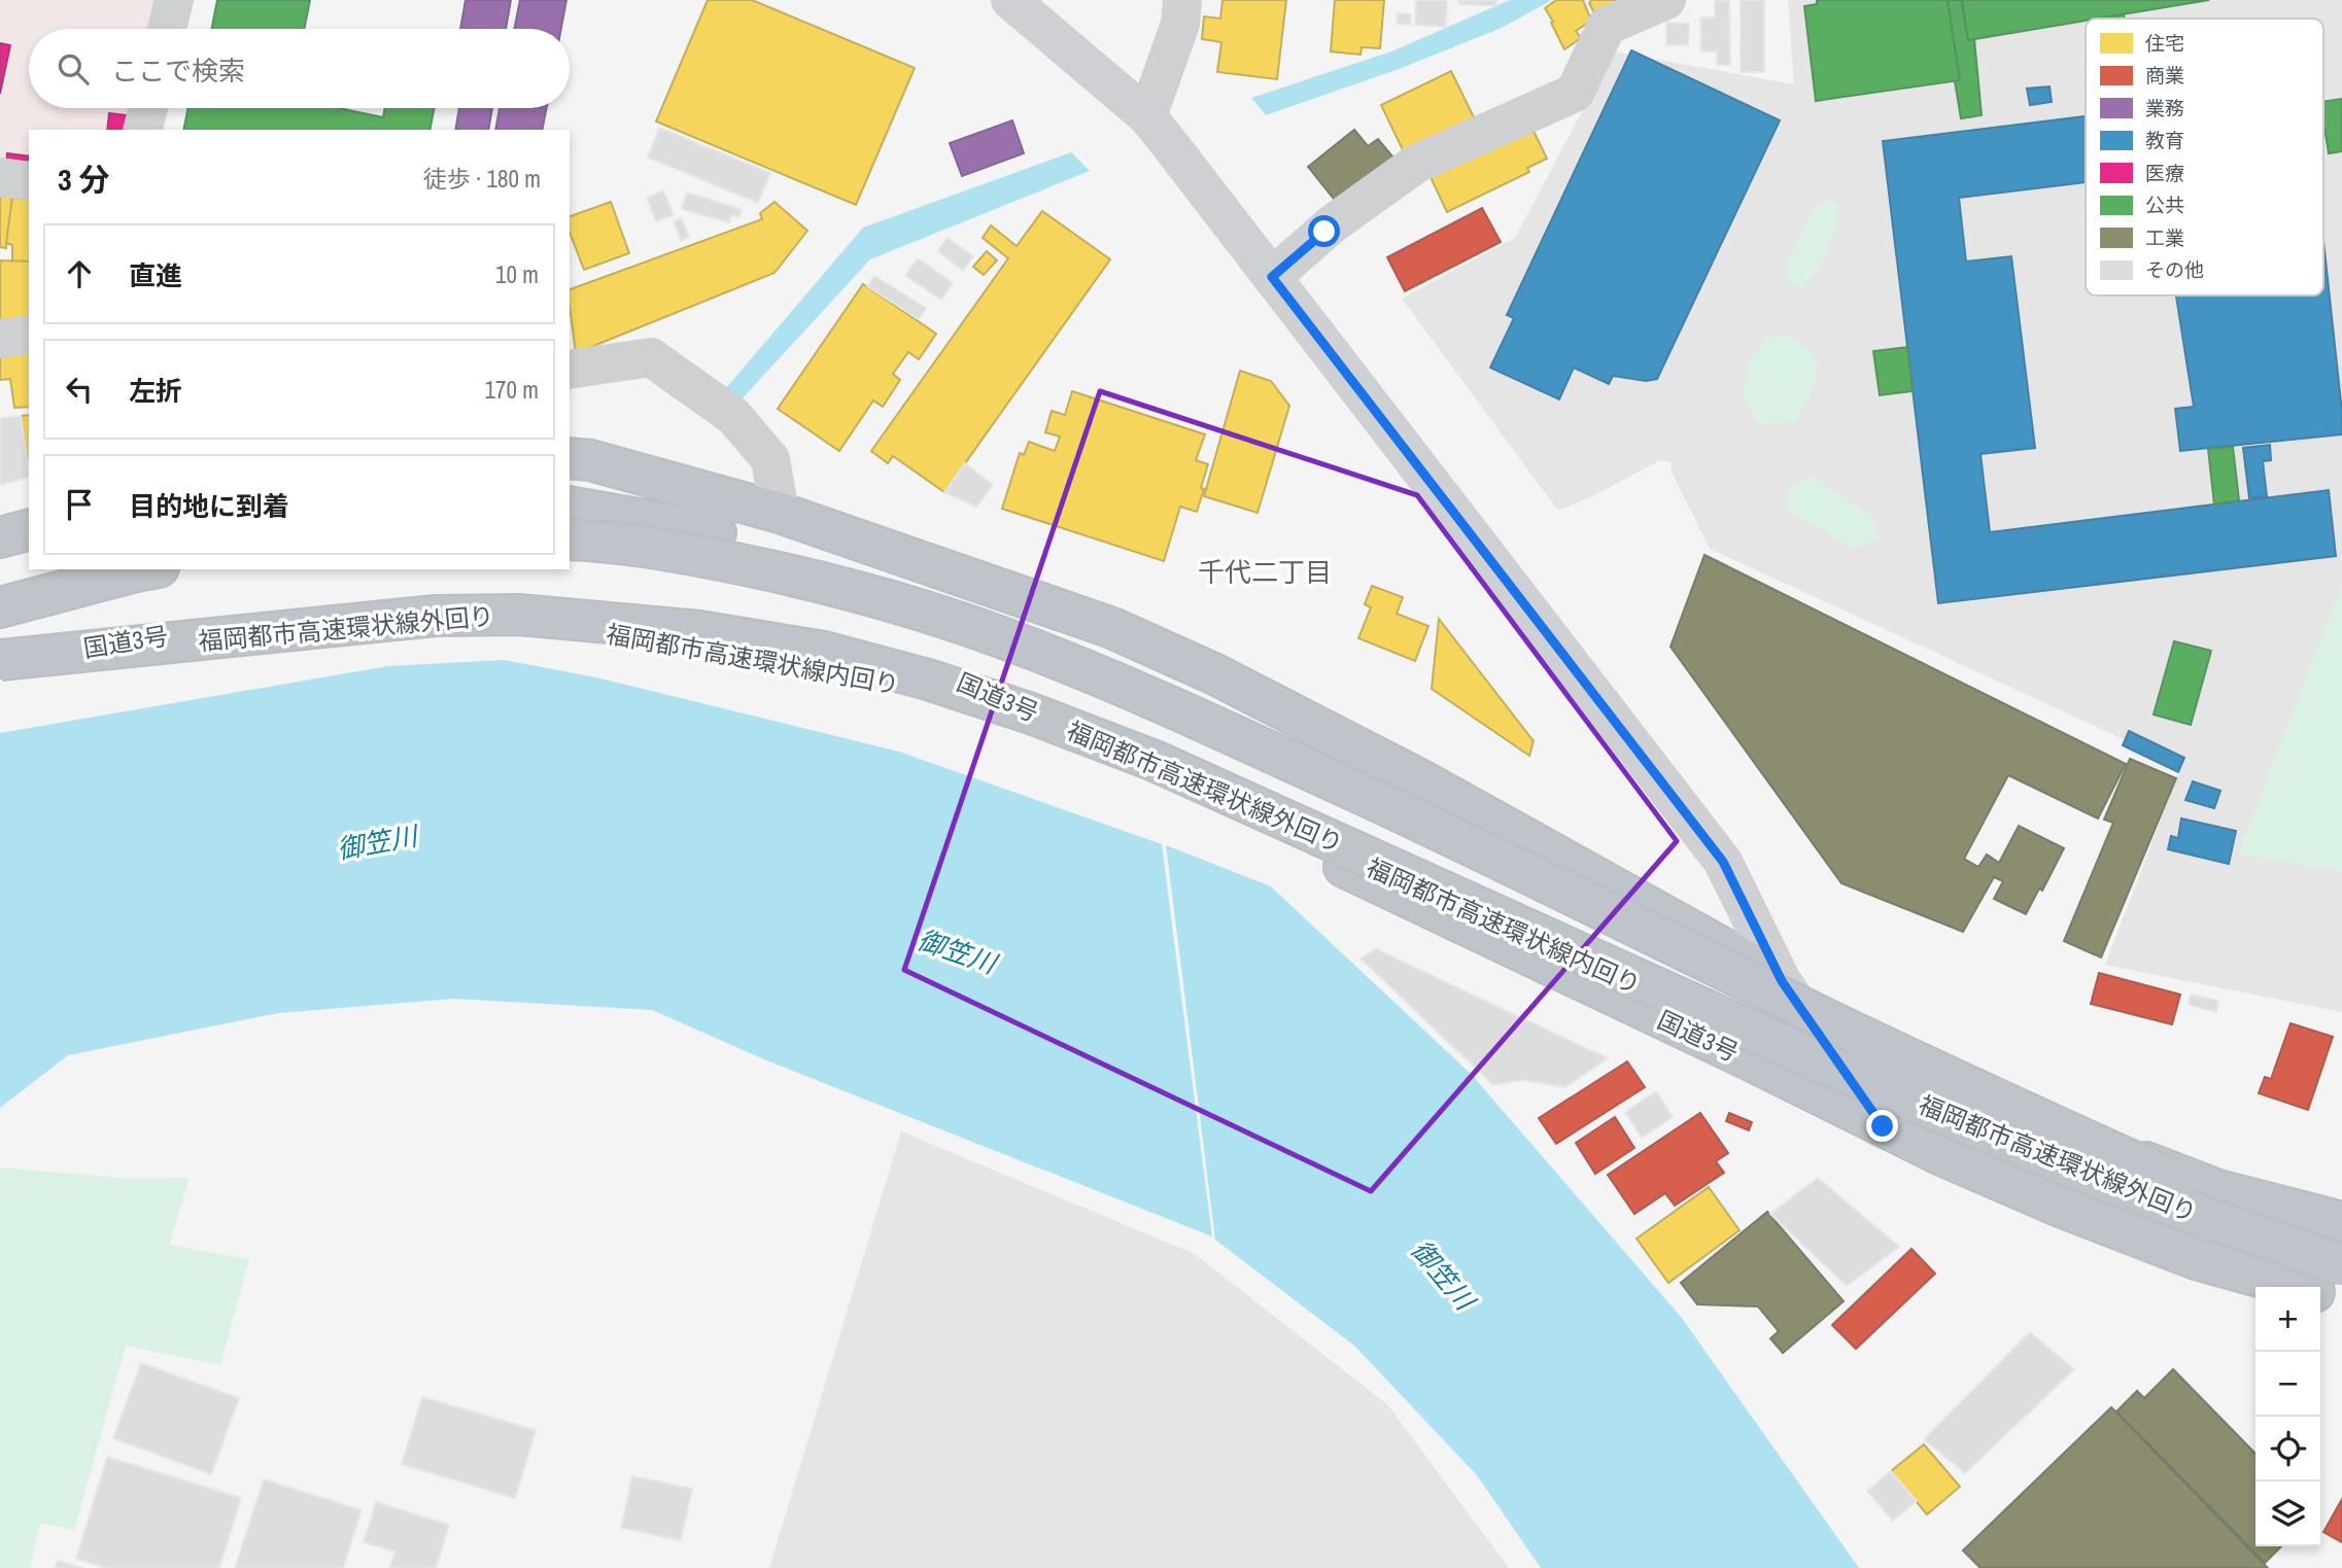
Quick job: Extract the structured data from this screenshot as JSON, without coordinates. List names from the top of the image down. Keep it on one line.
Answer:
{"streets":{"highway":["福岡都市高速環状線外回り","国道3号","福岡都市高速環状線内回り"]},"crossings":[["福岡都市高速環状線外回り","国道3号"],["福岡都市高速環状線外回り","福岡都市高速環状線内回り"],["国道3号","福岡都市高速環状線内回り"]],"districts":["千代二丁目"],"water":["御笠川"],"legend":["住宅","商業","業務","教育","医療","公共","工業","その他"],"page":{"search":"ここで検索","heading":["3 分","徒歩 · 180 m"],"list":[["直進","10 m"],["左折","170 m"],"目的地に到着"],"map_buttons":["+","−"]}}
